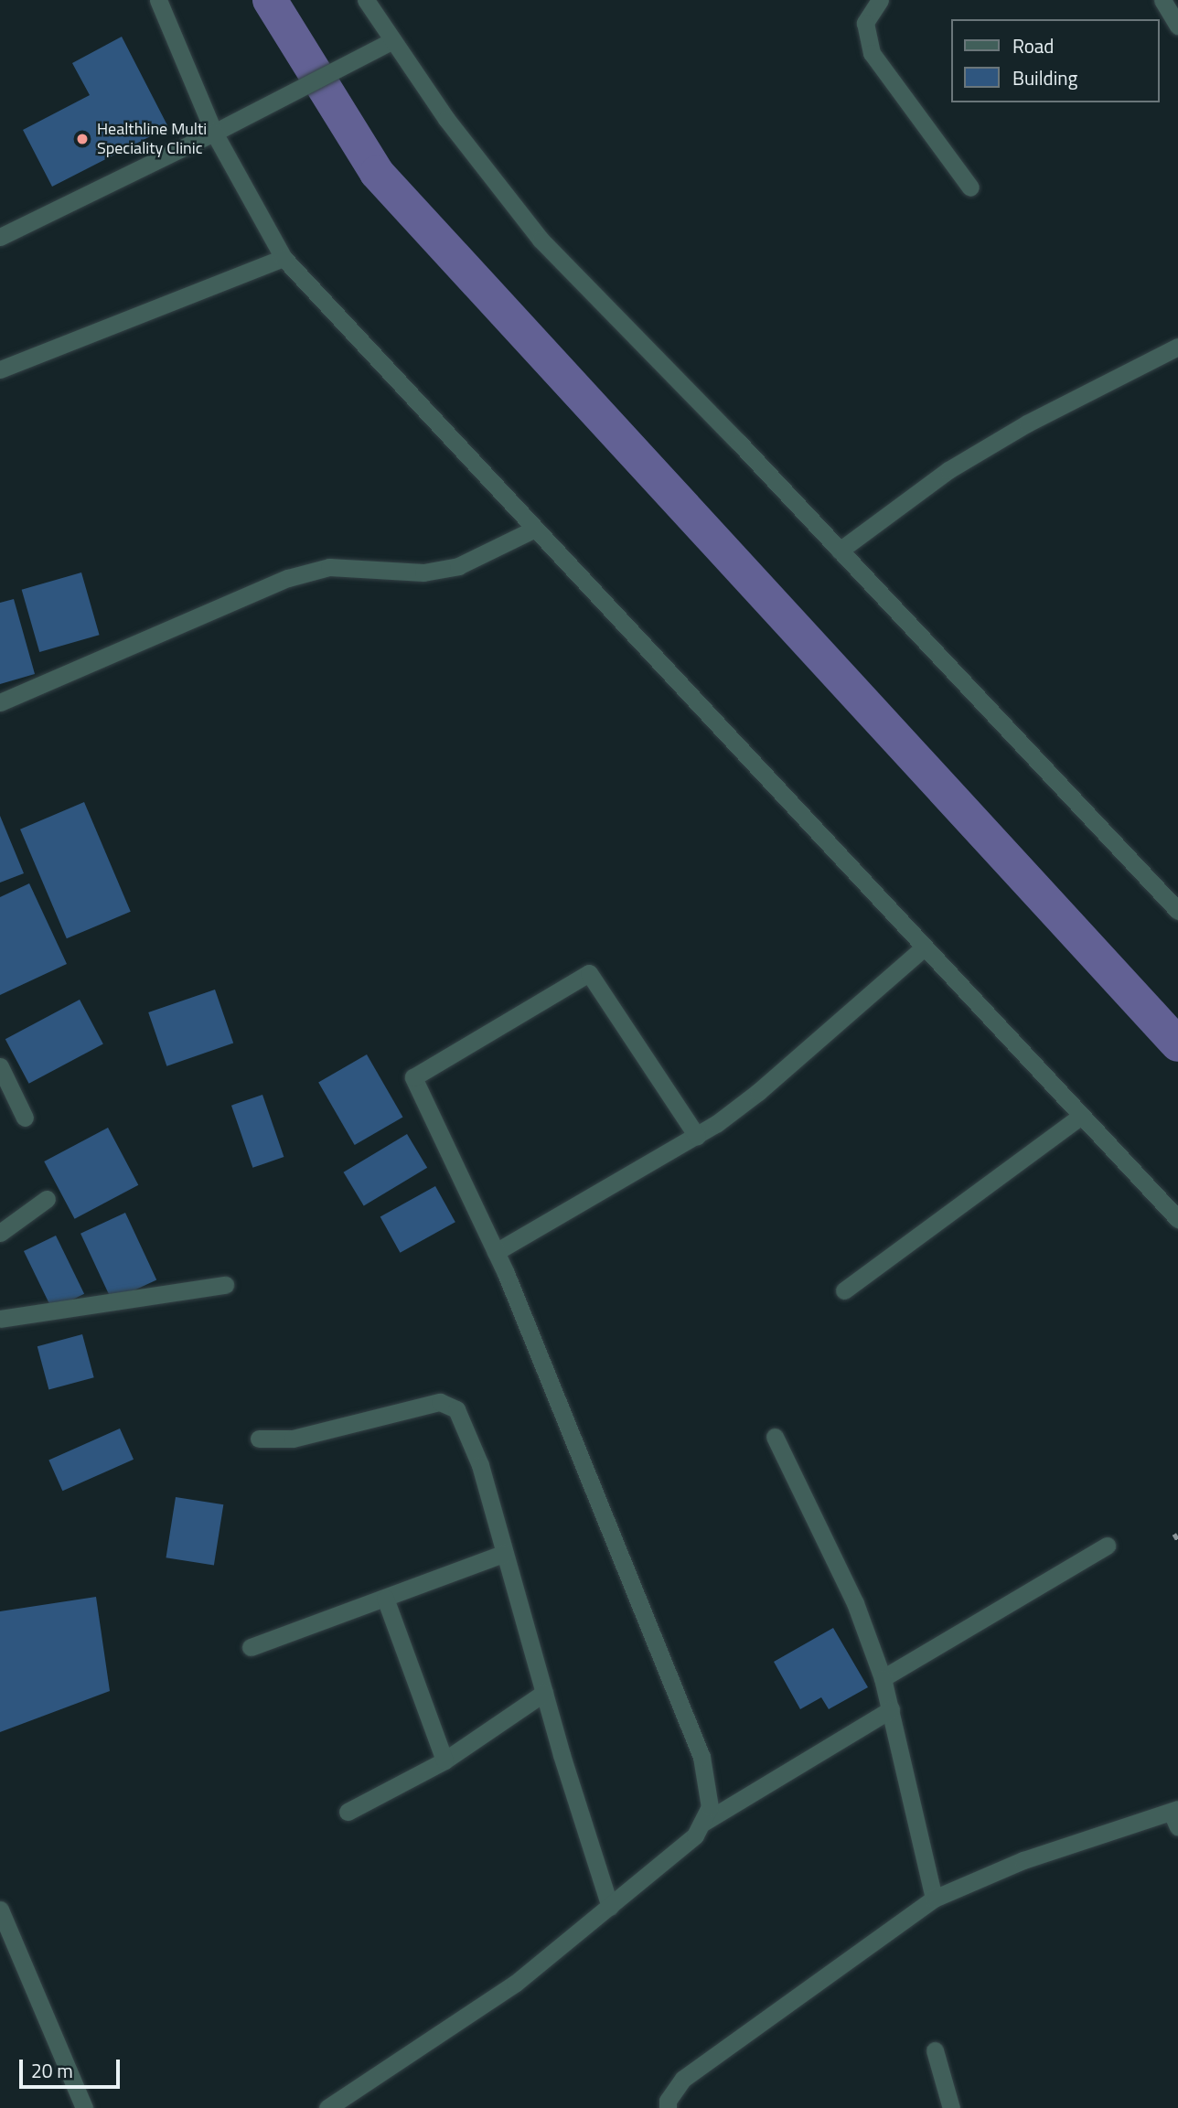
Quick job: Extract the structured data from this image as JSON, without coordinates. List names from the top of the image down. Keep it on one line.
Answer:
{"places":["Healthline Multi Speciality Clinic"],"legend":["Road","Building"],"scale_bar":"20 m"}
